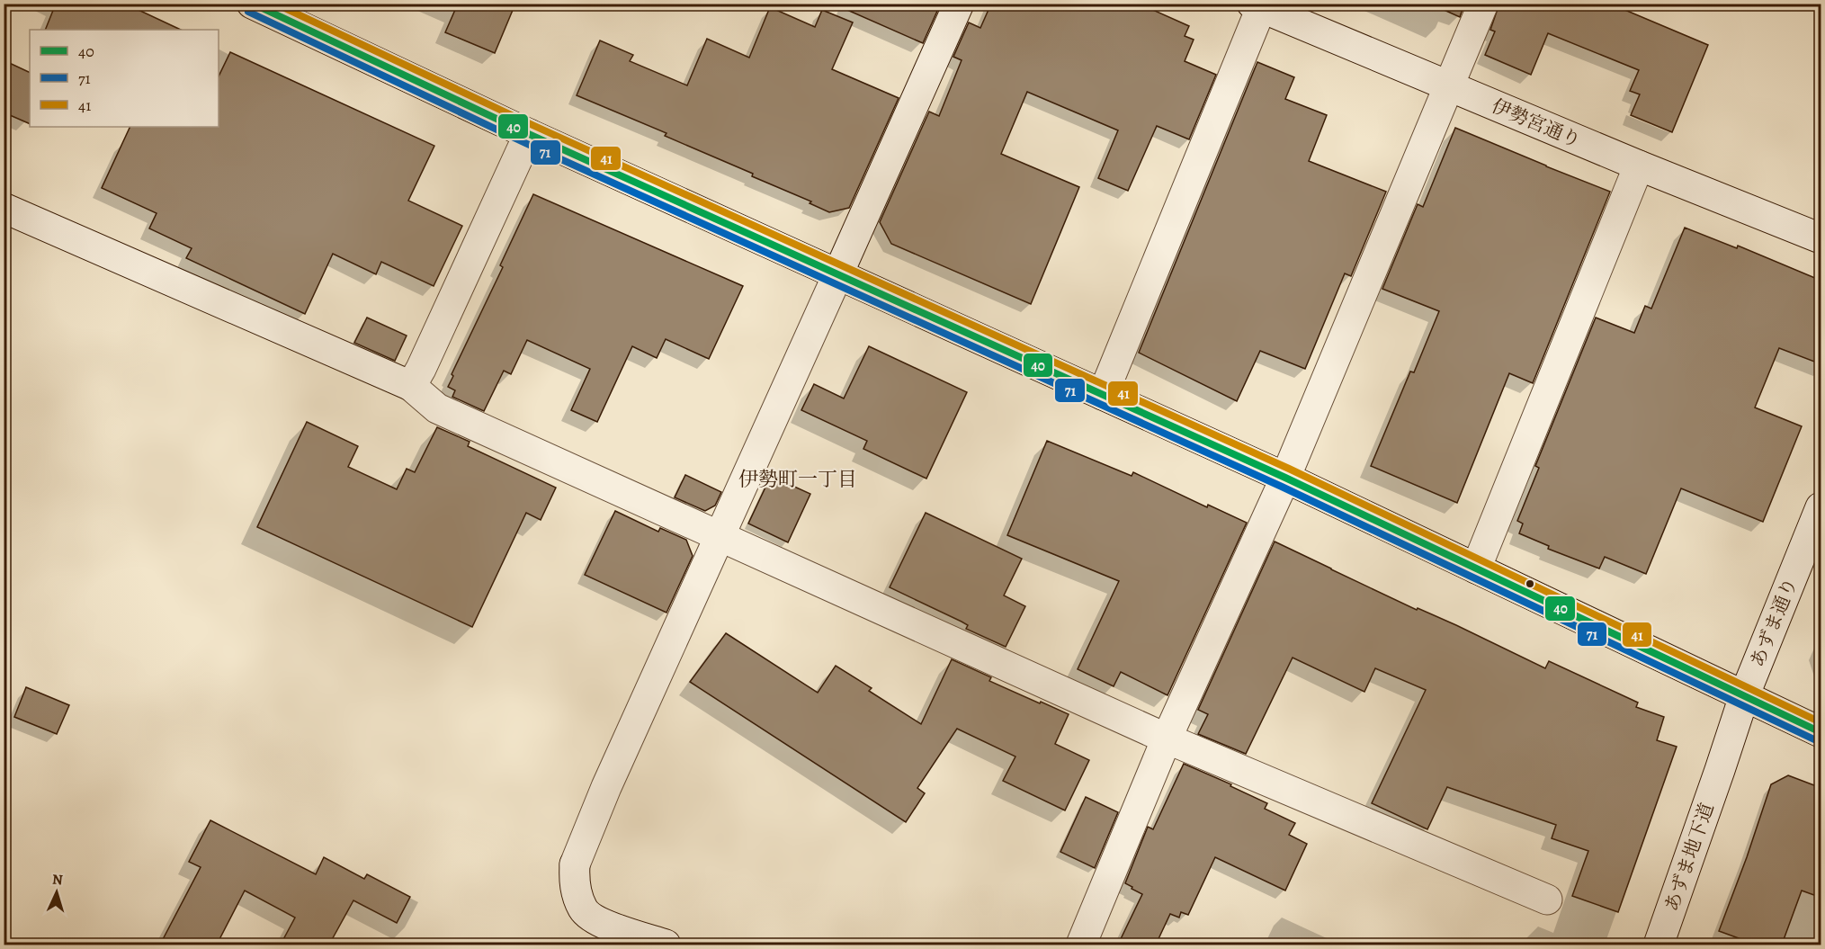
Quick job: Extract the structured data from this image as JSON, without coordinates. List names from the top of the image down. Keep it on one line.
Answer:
{"streets":{"street":["伊勢宮通り","あずま通り","あずま地下道"]},"crossings":[["あずま通り","あずま地下道"]],"districts":["伊勢町一丁目"],"lines":["transit line 40","transit line 41","transit line 71"],"legend":["40","71","41"],"north":"top"}
